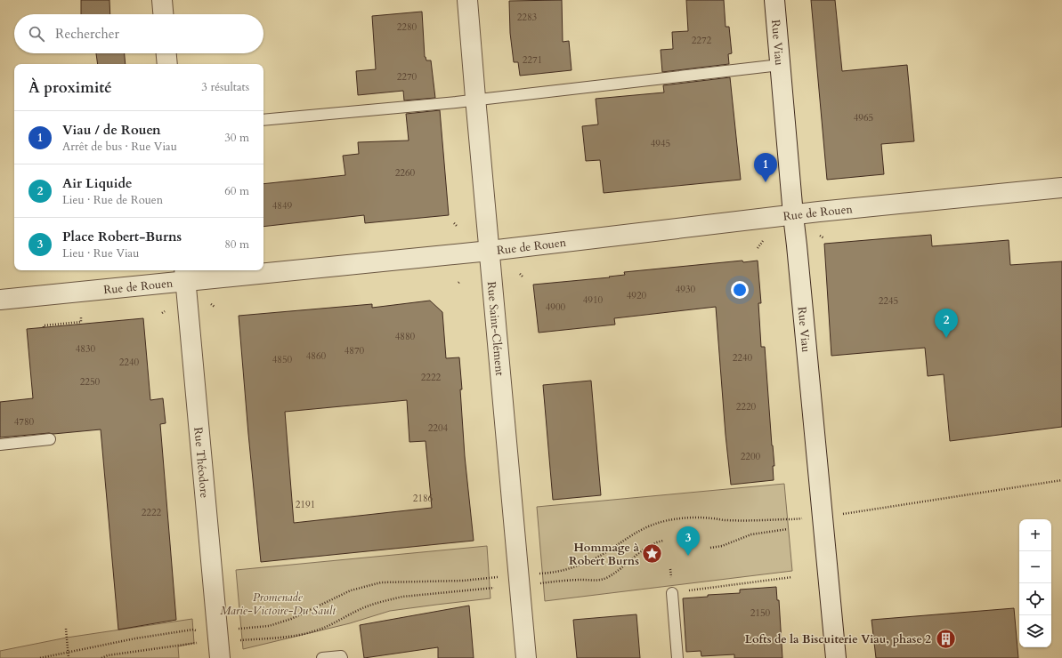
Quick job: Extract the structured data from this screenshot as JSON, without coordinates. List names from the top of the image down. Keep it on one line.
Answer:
{"streets":{"street":["Rue Viau","Rue de Rouen","Rue Saint-Clément","Rue Théodore"]},"crossings":[["Rue Viau","Rue de Rouen"],["Rue de Rouen","Rue Saint-Clément"],["Rue de Rouen","Rue Théodore"]],"parks":["Promenade Marie-Victoire-Du Sault"],"places":{"place":["Hommage à Robert Burns"],"building":["Lofts de la Biscuiterie Viau, phase 2"]},"house_numbers":["2283","2280","2272","2271","2270","4965","4945","2260","4849","4930","4920","4910","2245","4900","4880","4830","4870","4860","2240","4850","2240","2222","2250","2220","4780","2204","2200","2186","2191","2222","2150"],"page":{"search":"Rechercher","heading":["À proximité","3 résultats"],"list":[{"mark":"1","name":"Viau / de Rouen","note":"Arrêt de bus · Rue Viau","value":"30 m"},{"mark":"2","name":"Air Liquide","note":"Lieu · Rue de Rouen","value":"60 m"},{"mark":"3","name":"Place Robert-Burns","note":"Lieu · Rue Viau","value":"80 m"}],"pins":["1","2","3"],"map_buttons":["+","−"]}}
